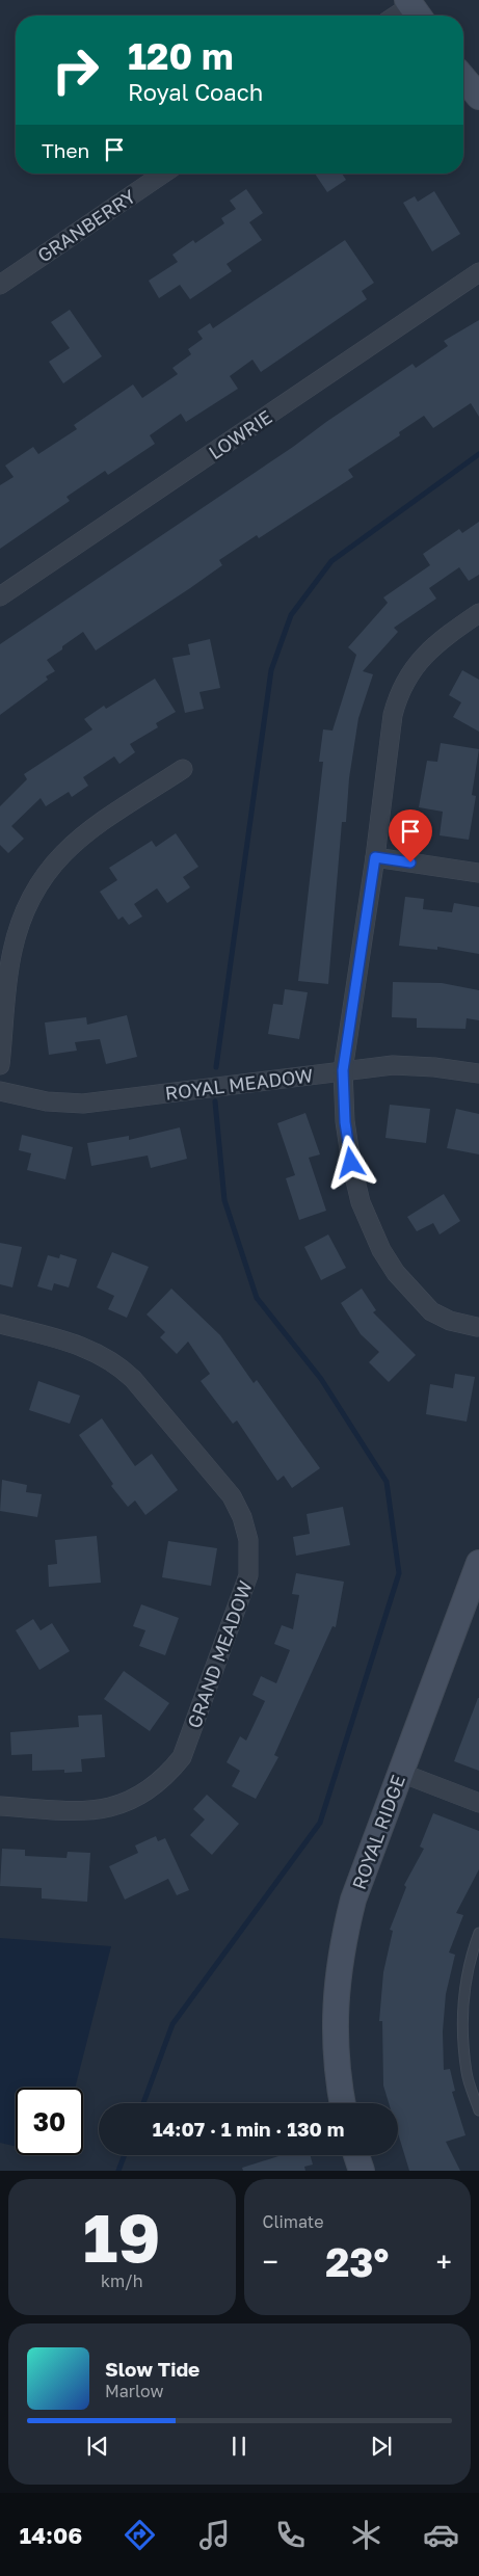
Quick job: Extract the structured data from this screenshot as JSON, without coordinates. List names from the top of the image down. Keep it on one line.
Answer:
{"streets":{"street":["GRANBERRY","LOWRIE","ROYAL MEADOW","GRAND MEADOW","ROYAL RIDGE"]},"page":{"turn":["120 m","Royal Coach"],"then":"Then","limit":"30","trip":"14:07 · 1 min · 130 m","tile":[["19","km/h"],"Climate"],"heat":["−","23°","+"],"song":["Slow Tide","Marlow"],"tabs":"14:06"}}
